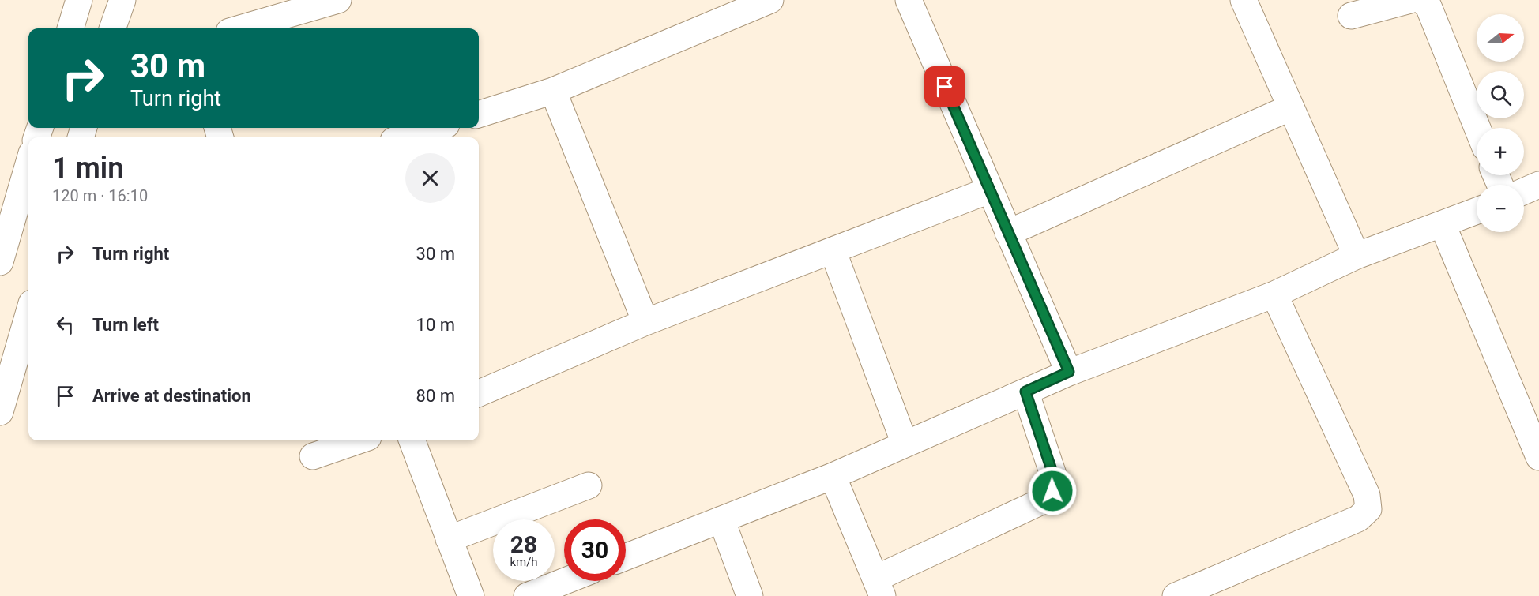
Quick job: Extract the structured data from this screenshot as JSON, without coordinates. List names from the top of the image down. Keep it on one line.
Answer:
{"north":"right","page":{"map_buttons":["+","−"],"turn":["30 m","Turn right"],"heading":["1 min","120 m · 16:10"],"list":[{"name":"Turn right","value":"30 m"},{"name":"Turn left","value":"10 m"},{"name":"Arrive at destination","value":"80 m"}],"speed":"28 km/h","limit":"30"}}
